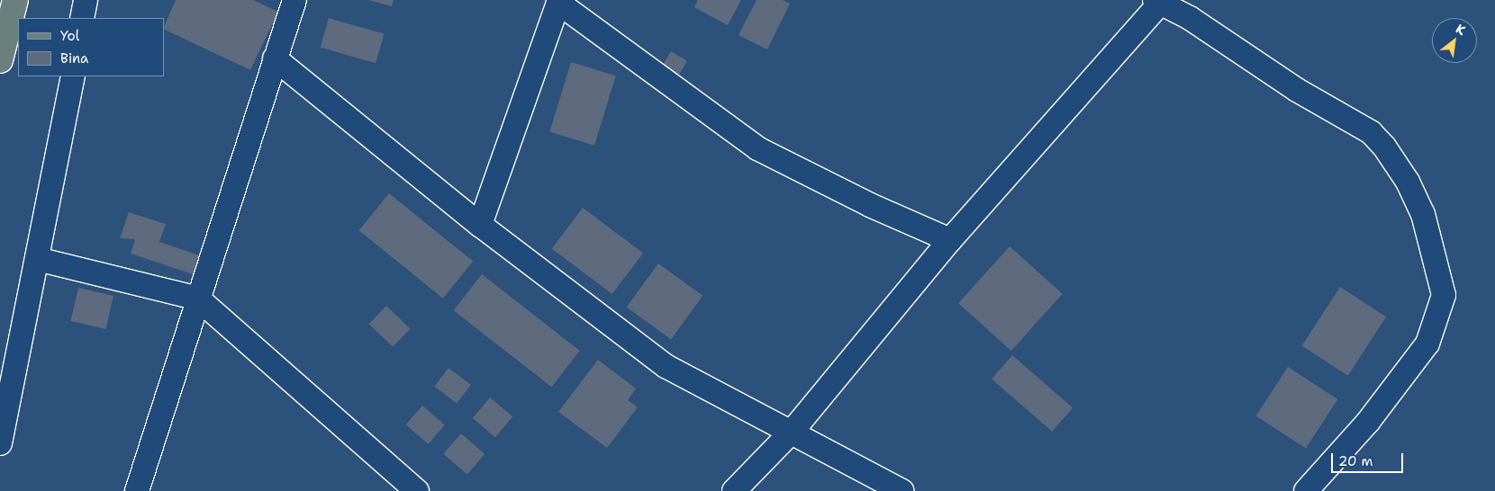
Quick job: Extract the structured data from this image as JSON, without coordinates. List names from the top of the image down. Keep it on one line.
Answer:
{"legend":["Yol","Bina"],"scale_bar":"20 m","north":"top right"}
